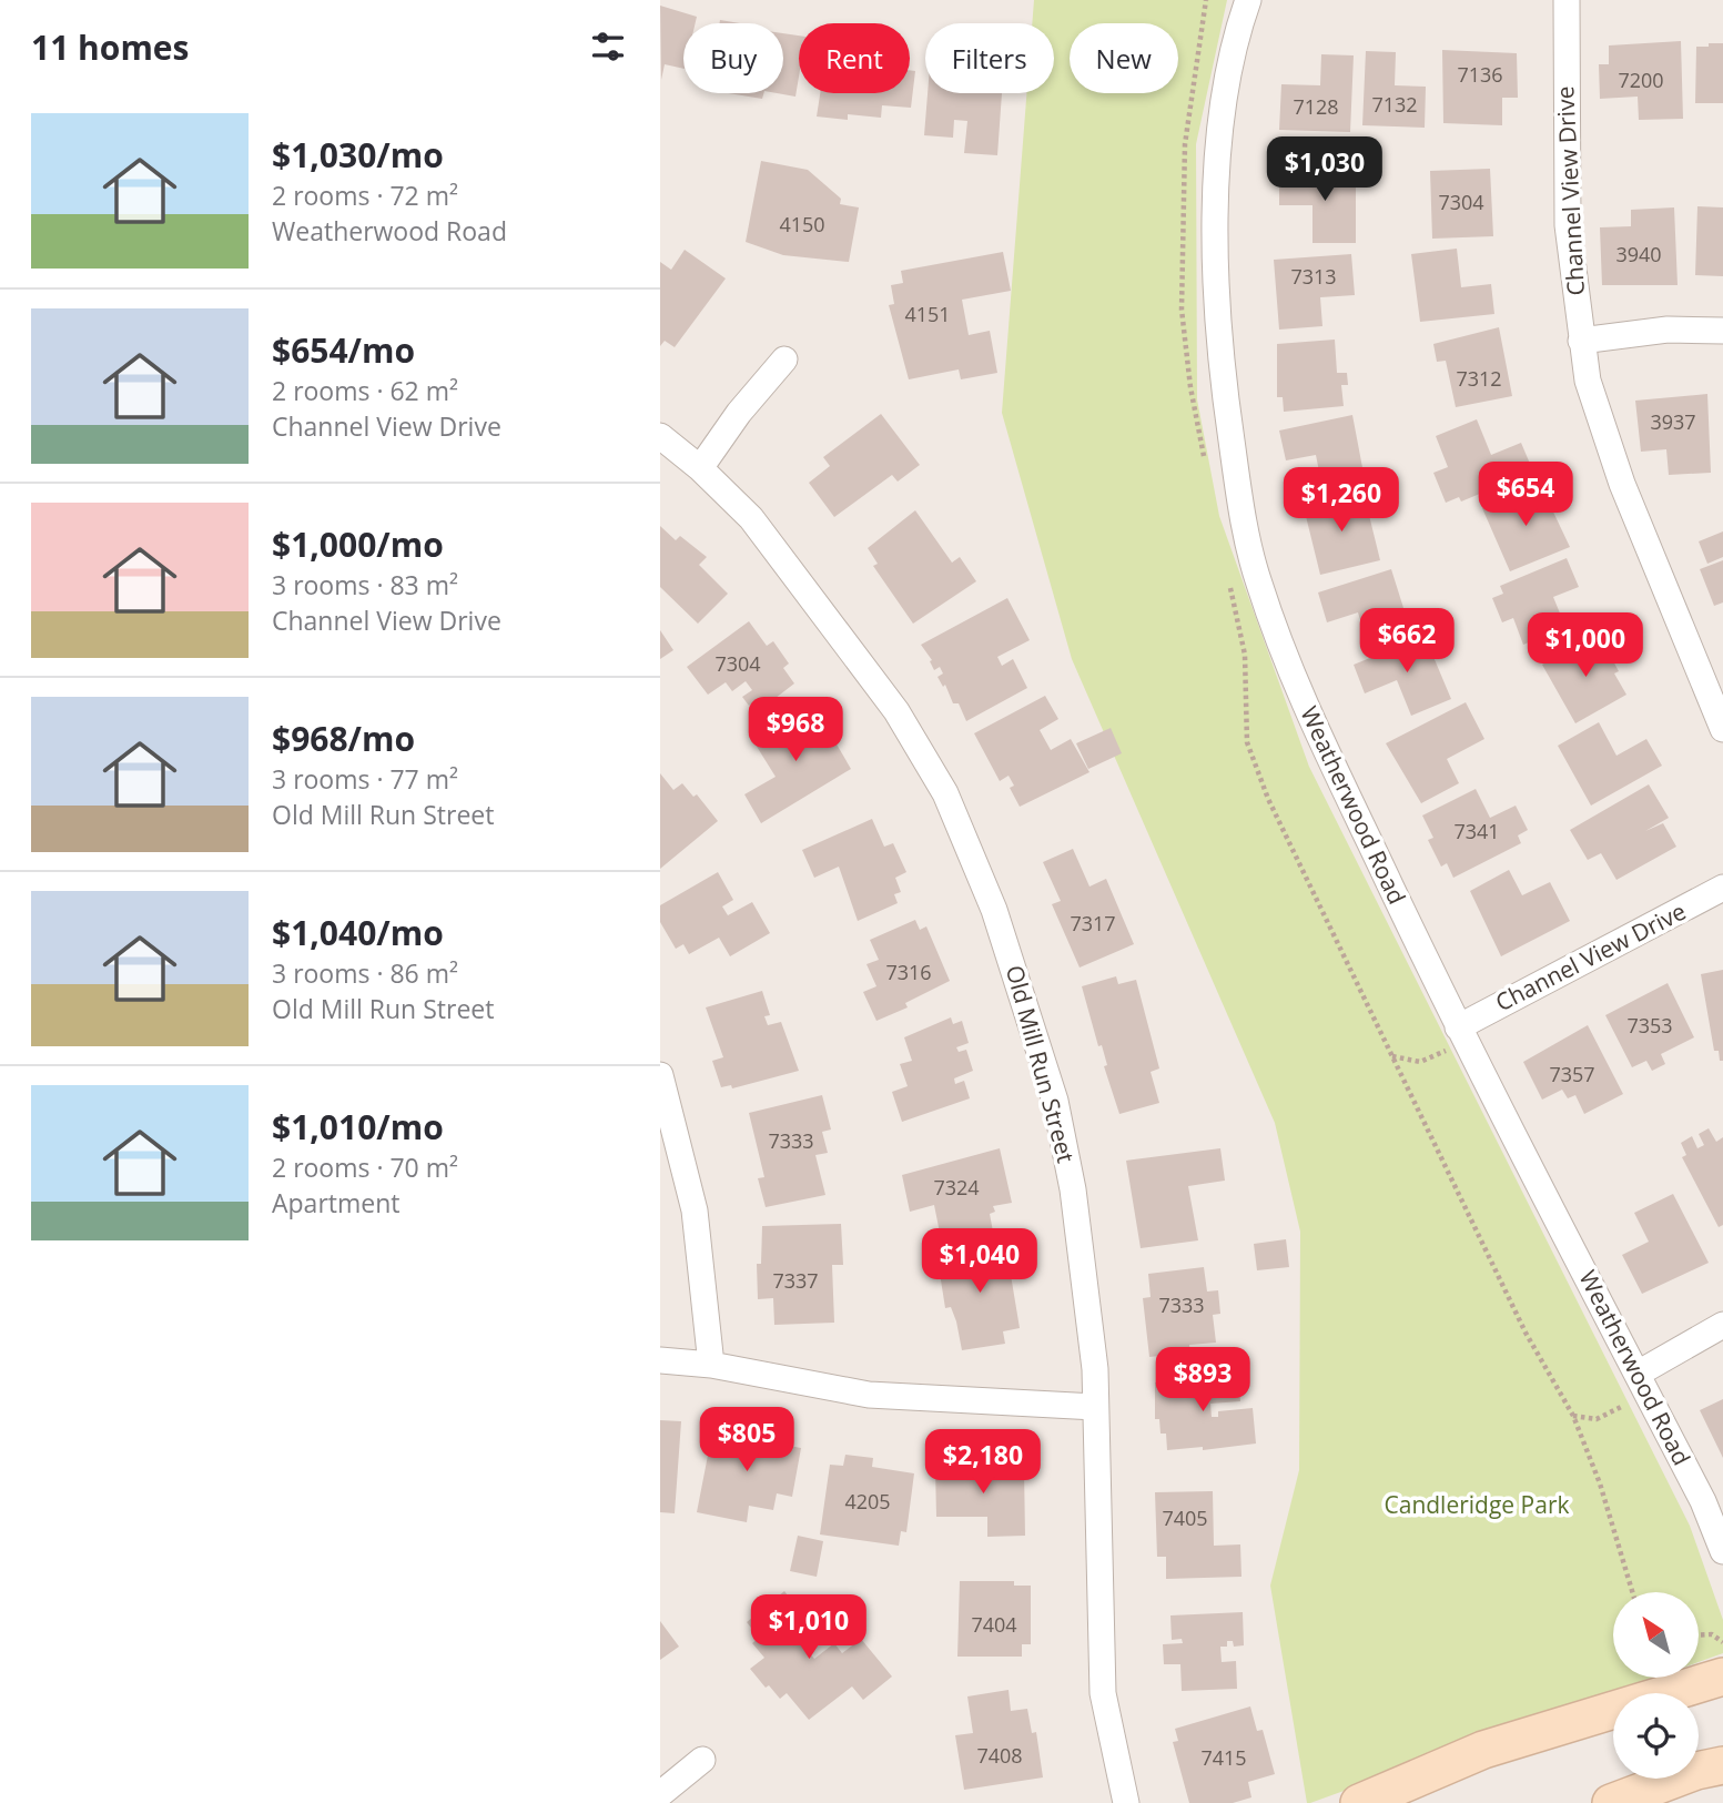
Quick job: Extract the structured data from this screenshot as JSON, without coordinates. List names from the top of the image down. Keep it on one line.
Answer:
{"streets":{"street":["Channel View Drive","Weatherwood Road","Old Mill Run Street"]},"crossings":[["Channel View Drive","Weatherwood Road"]],"parks":["Candleridge Park"],"house_numbers":["7136","7200","7132","7128","7304","4150","3940","7313","4151","7312","3937","7304","7341","7317","7316","7353","7357","7333","7324","7337","7333","4205","7405","7404","7408","7415"],"north":"top left","page":{"heading":"11 homes","chip":["Buy","Rent","Filters","New"],"list":[{"name":"$1,030/mo","note":"2 rooms · 72 m² · Weatherwood Road"},{"name":"$654/mo","note":"2 rooms · 62 m² · Channel View Drive"},{"name":"$1,000/mo","note":"3 rooms · 83 m² · Channel View Drive"},{"name":"$968/mo","note":"3 rooms · 77 m² · Old Mill Run Street"},{"name":"$1,040/mo","note":"3 rooms · 86 m² · Old Mill Run Street"},{"name":"$1,010/mo","note":"2 rooms · 70 m² · Apartment"}],"price":["$1,030","$654","$1,260","$662","$1,000","$968","$1,040","$893","$805","$2,180","$1,010"]}}
